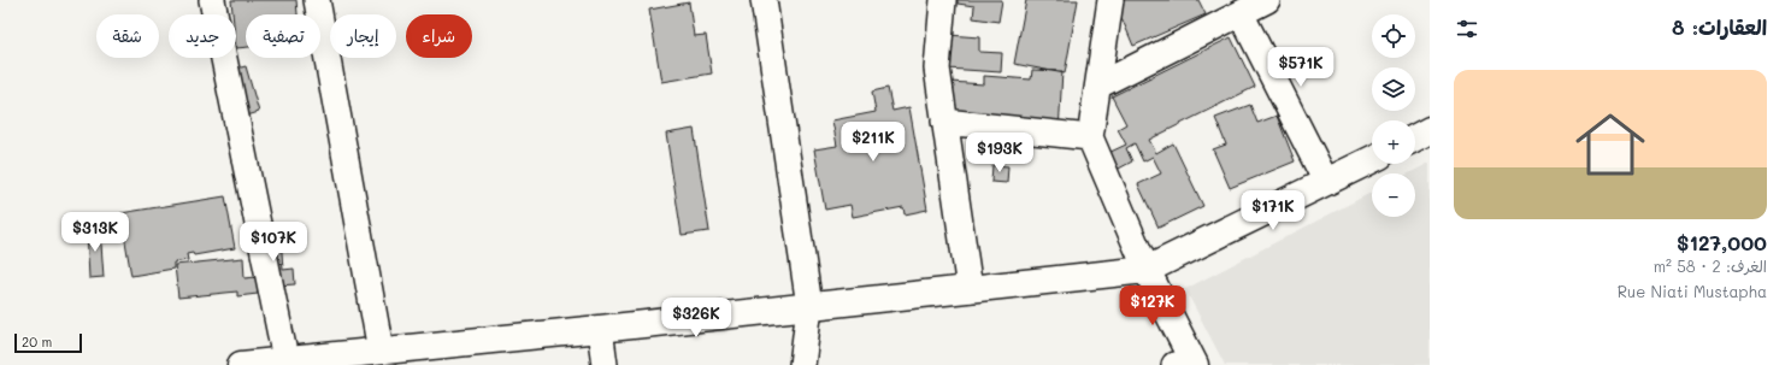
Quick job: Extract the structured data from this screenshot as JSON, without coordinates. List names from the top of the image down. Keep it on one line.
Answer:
{"scale_bar":"20 m","page":{"heading":"العقارات: 8","map_buttons":["+","−"],"chip":["شراء","إيجار","تصفية","جديد","شقة"],"price":["$571K","$211K","$193K","$171K","$313K","$107K","$127K","$326K"],"list":[{"name":"$127,000","note":"الغرف: 2 · 58 m² · Rue Niati Mustapha"}],"scale":"20 m"}}
